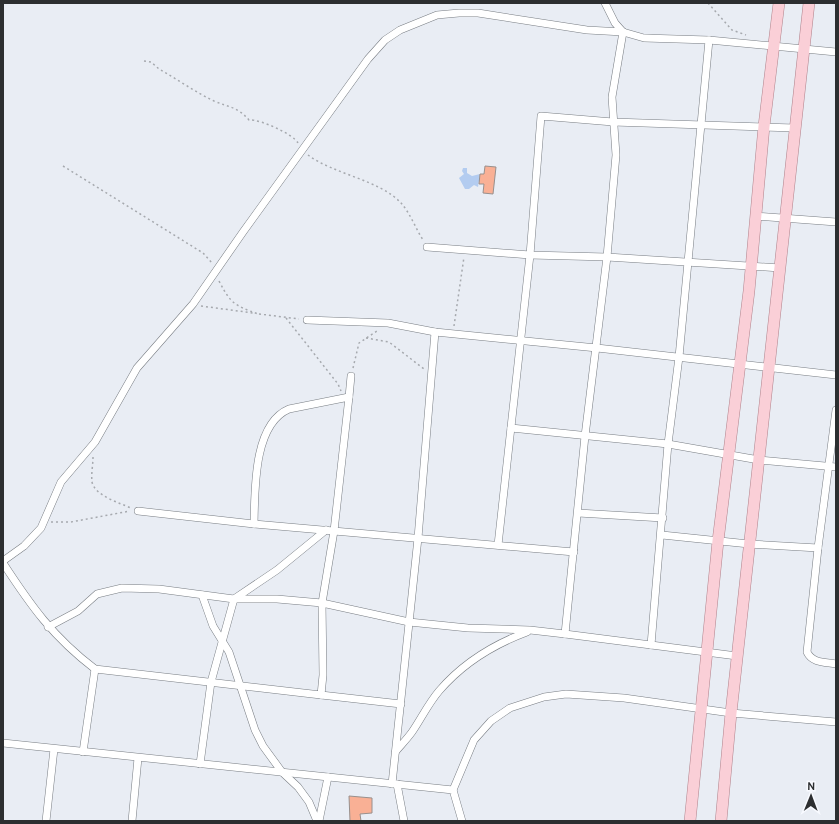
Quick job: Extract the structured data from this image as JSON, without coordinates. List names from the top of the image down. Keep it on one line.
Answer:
{"north":"top"}
